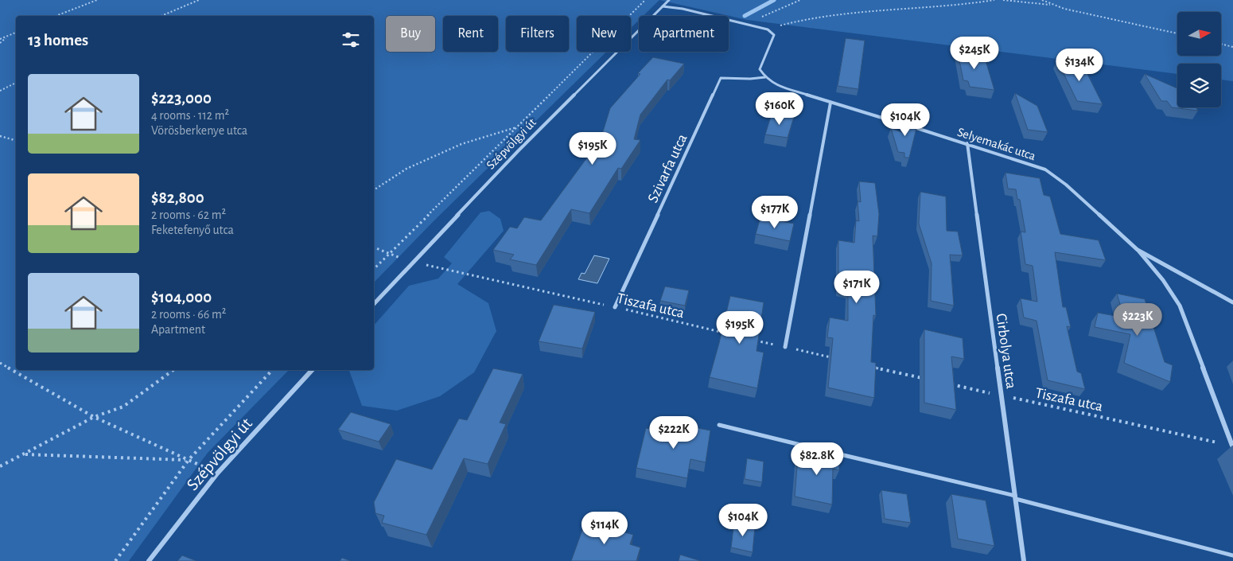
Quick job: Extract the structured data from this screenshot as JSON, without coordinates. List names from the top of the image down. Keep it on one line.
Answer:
{"streets":{"street":["Szépvölgyi út","Selyemakác utca","Szivarfa utca","Cirbolya utca"],"path":["Tiszafa utca"]},"crossings":[["Szépvölgyi út","Tiszafa utca"],["Selyemakác utca","Szivarfa utca"],["Selyemakác utca","Cirbolya utca"],["Szivarfa utca","Tiszafa utca"],["Tiszafa utca","Cirbolya utca"]],"north":"right","page":{"chip":["Buy","Rent","Filters","New","Apartment"],"heading":"13 homes","price":["$245K","$134K","$160K","$104K","$195K","$177K","$171K","$223K","$195K","$222K","$82.8K","$104K","$114K"],"list":[{"name":"$223,000","note":"4 rooms · 112 m² · Vörösberkenye utca"},{"name":"$82,800","note":"2 rooms · 62 m² · Feketefenyő utca"},{"name":"$104,000","note":"2 rooms · 66 m² · Apartment"}]}}
